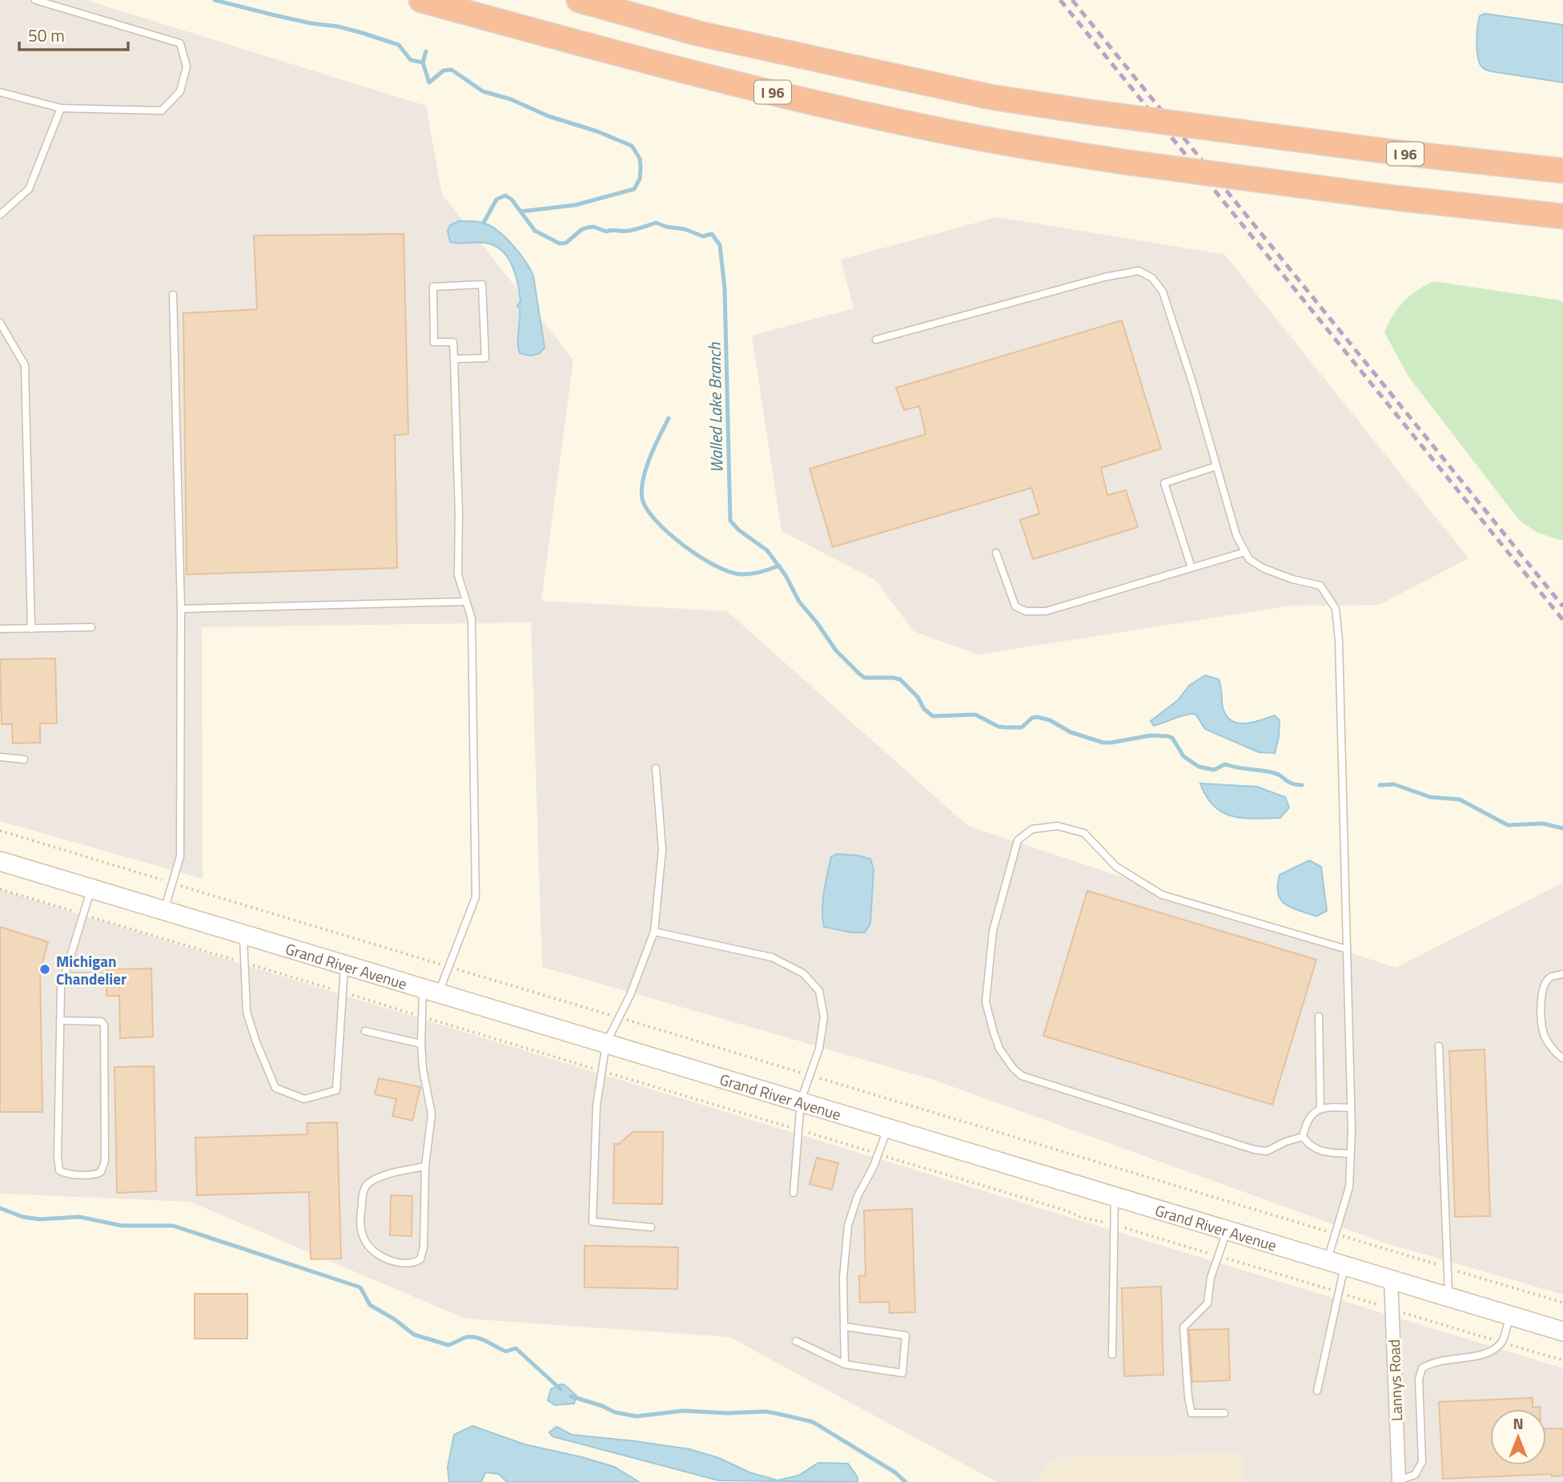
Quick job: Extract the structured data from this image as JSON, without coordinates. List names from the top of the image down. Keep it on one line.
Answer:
{"streets":{"highway":["I 96"],"main road":["Grand River Avenue"],"street":["Lannys Road"]},"crossings":[["Grand River Avenue","Lannys Road"]],"water":["Walled Lake Branch"],"places":["Michigan Chandelier"],"scale_bar":"50 m","north":"top"}
